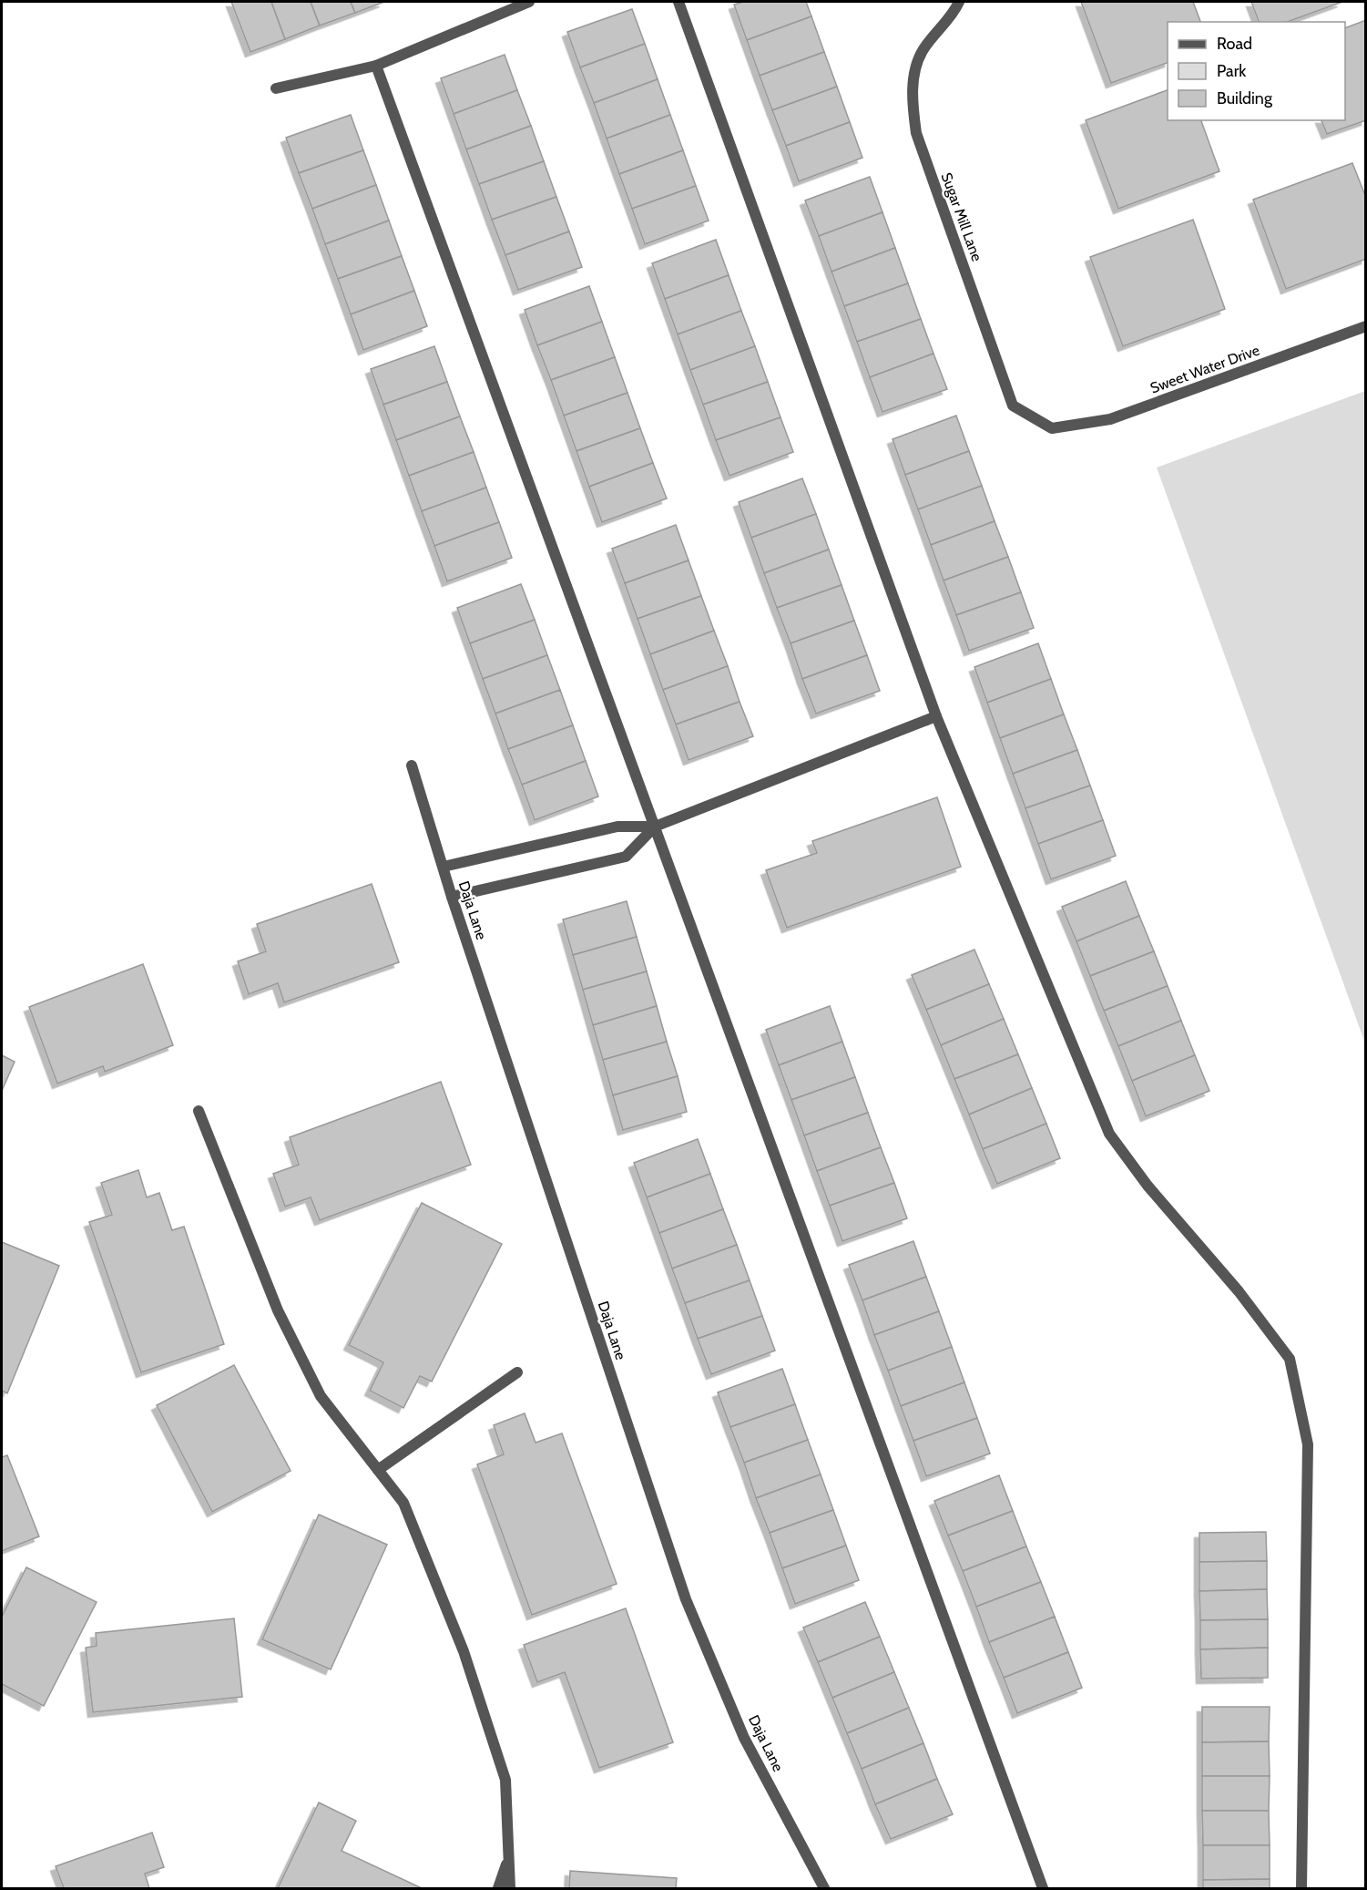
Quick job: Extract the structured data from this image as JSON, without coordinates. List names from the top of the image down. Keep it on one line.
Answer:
{"streets":{"street":["Sugar Mill Lane","Sweet Water Drive","Daja Lane"]},"crossings":[["Sugar Mill Lane","Sweet Water Drive"]],"legend":["Road","Park","Building"]}
